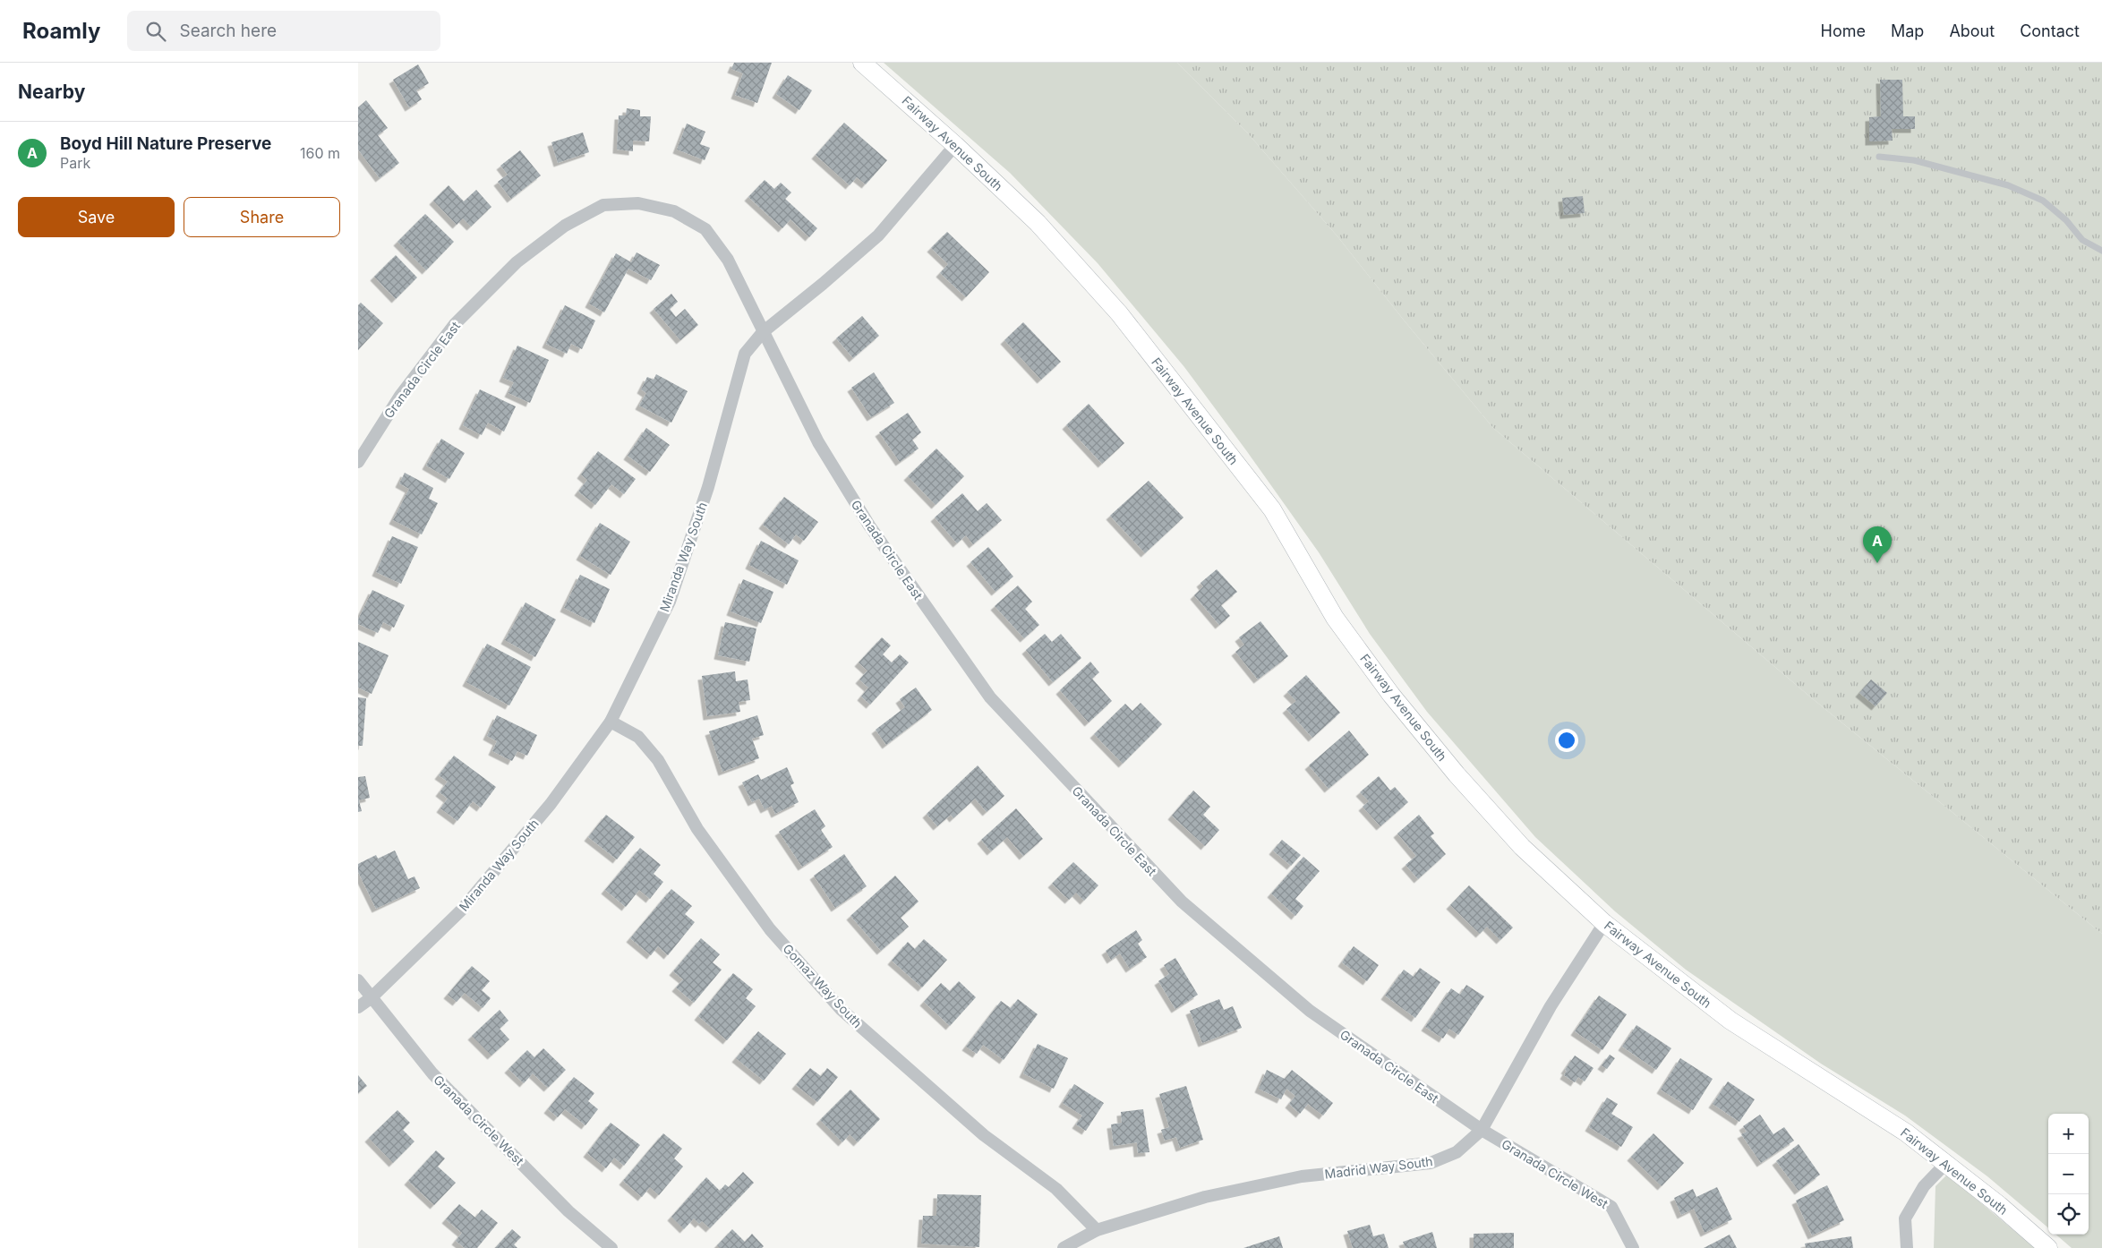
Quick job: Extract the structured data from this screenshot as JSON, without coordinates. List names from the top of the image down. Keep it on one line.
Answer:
{"streets":{"street":["Fairway Avenue South","Granada Circle East","Miranda Way South","Gomaz Way South","Granada Circle West","Madrid Way South"]},"crossings":[["Fairway Avenue South","Miranda Way South"],["Fairway Avenue South","Madrid Way South"],["Granada Circle East","Miranda Way South"],["Granada Circle East","Granada Circle West"],["Granada Circle East","Madrid Way South"],["Miranda Way South","Gomaz Way South"],["Miranda Way South","Granada Circle West"],["Gomaz Way South","Madrid Way South"],["Granada Circle West","Madrid Way South"]],"page":{"header":"Roamly","search":"Search here","nav":["Home","Map","About","Contact"],"heading":"Nearby","list":[{"mark":"A","name":"Boyd Hill Nature Preserve","note":"Park","value":"160 m"}],"buttons":["Save","Share"],"pins":"A","map_buttons":["+","−"]}}
